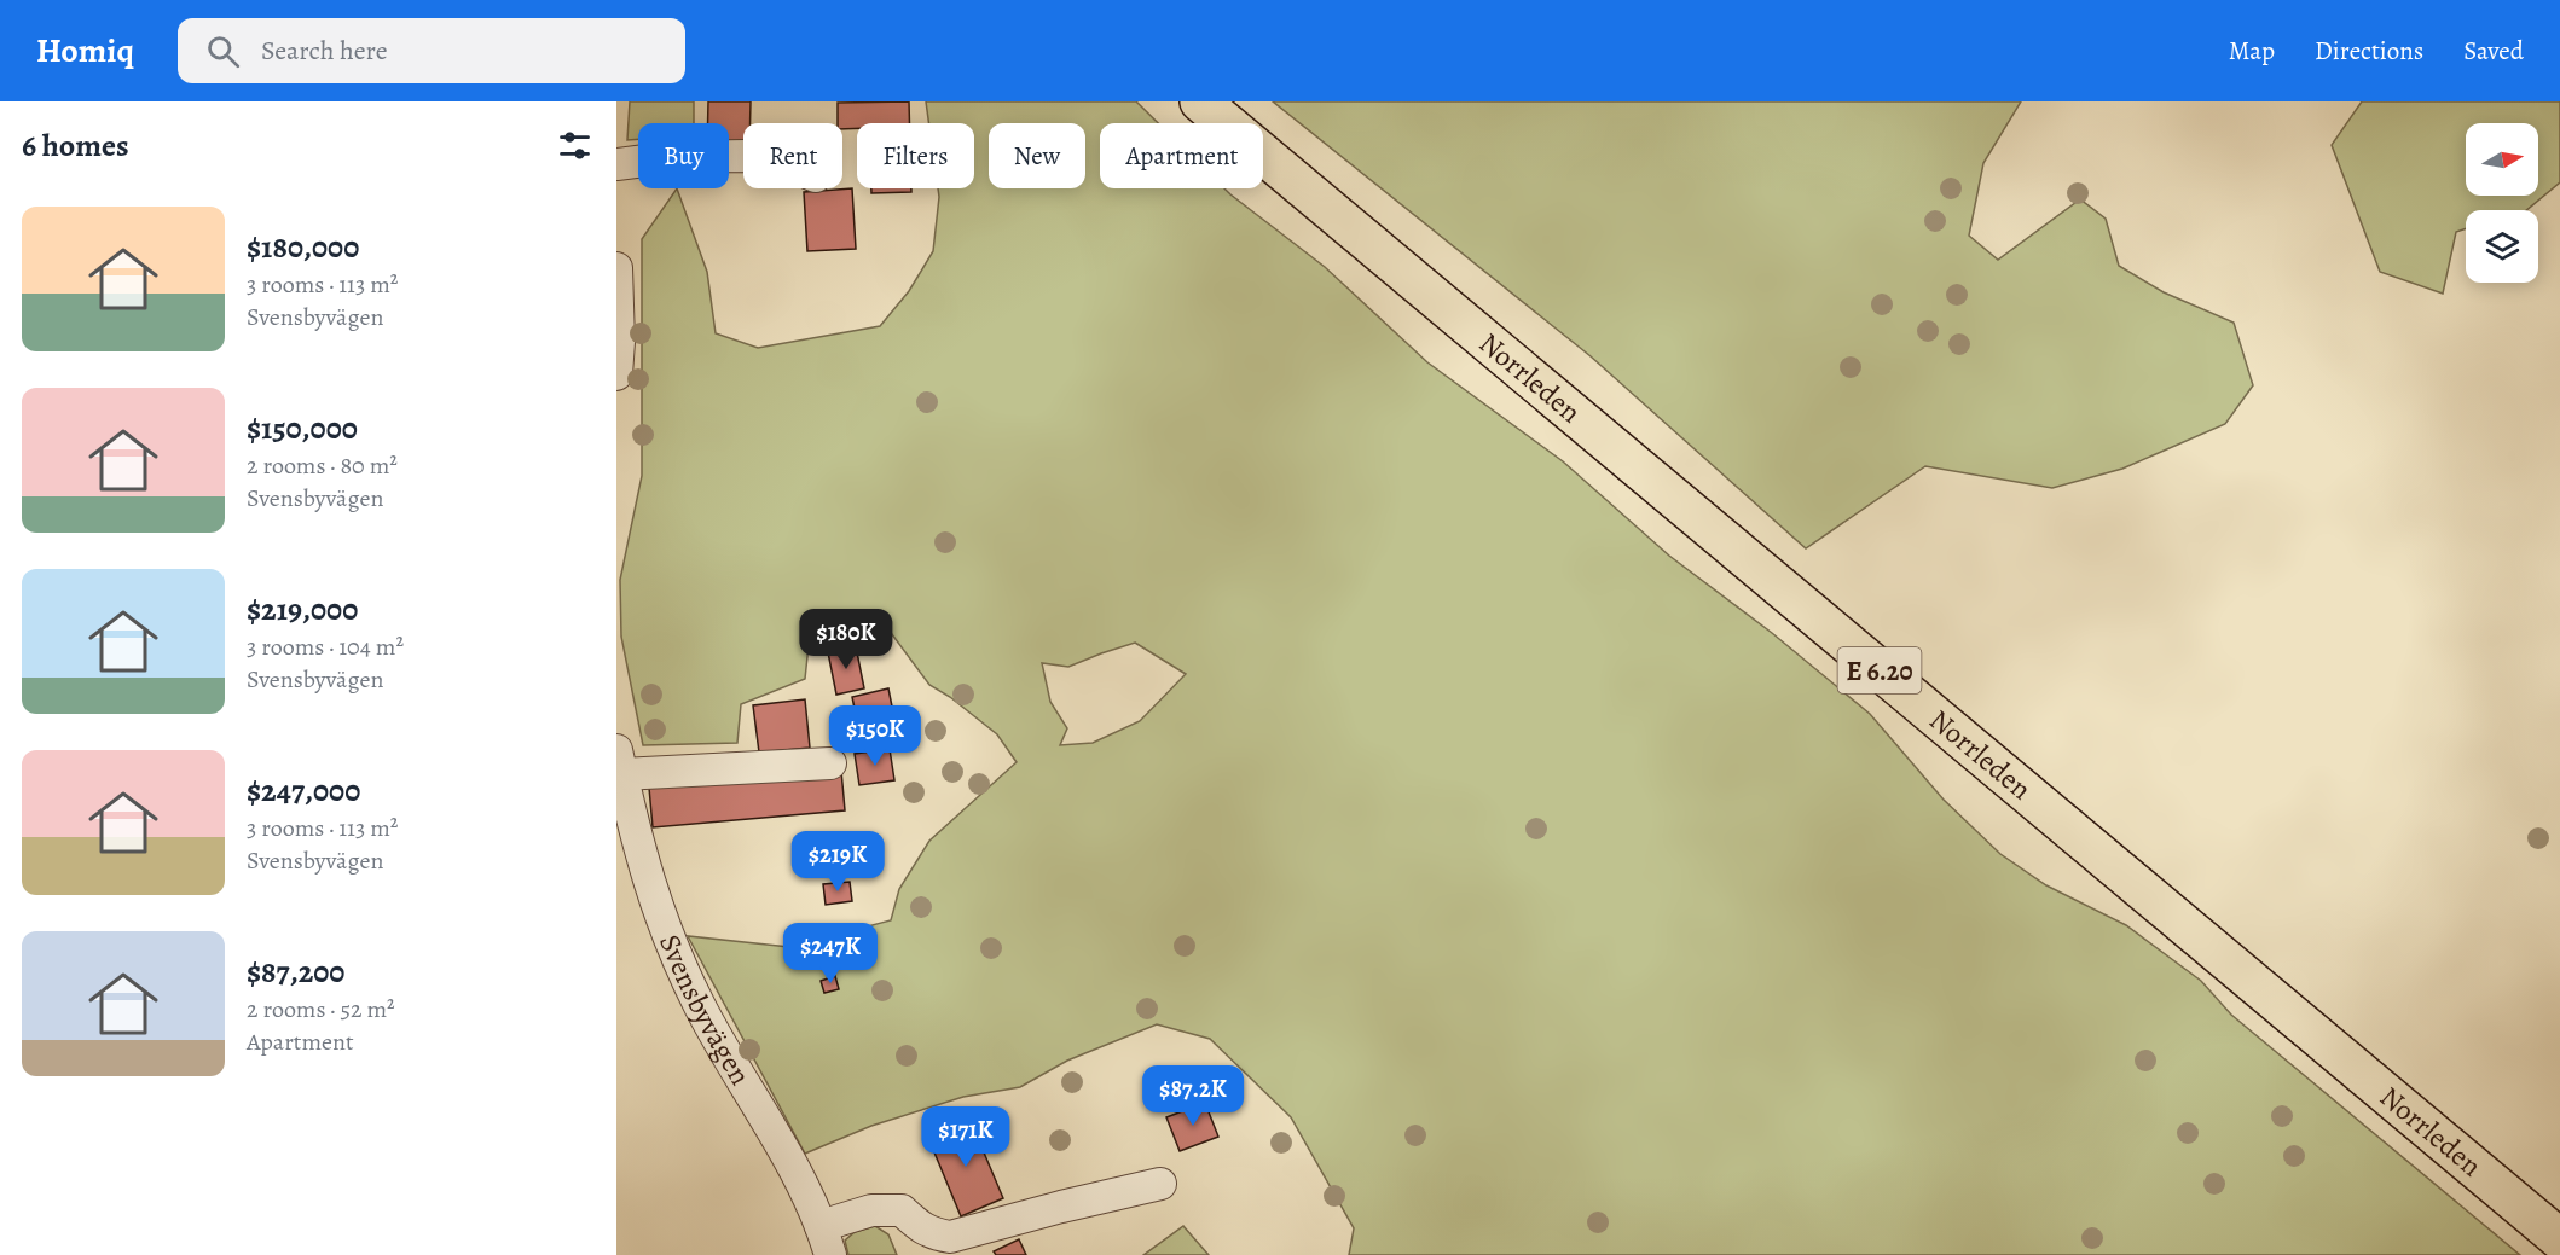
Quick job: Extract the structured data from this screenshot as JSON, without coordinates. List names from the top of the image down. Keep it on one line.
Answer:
{"streets":{"highway":["Norrleden","E 6.20"],"street":["Svensbyvägen"]},"north":"right","page":{"header":"Homiq","search":"Search here","nav":["Map","Directions","Saved"],"heading":"6 homes","chip":["Buy","Rent","Filters","New","Apartment"],"list":[{"name":"$180,000","note":"3 rooms · 113 m² · Svensbyvägen"},{"name":"$150,000","note":"2 rooms · 80 m² · Svensbyvägen"},{"name":"$219,000","note":"3 rooms · 104 m² · Svensbyvägen"},{"name":"$247,000","note":"3 rooms · 113 m² · Svensbyvägen"},{"name":"$87,200","note":"2 rooms · 52 m² · Apartment"}],"price":["$180K","$150K","$219K","$247K","$87.2K","$171K"]}}
